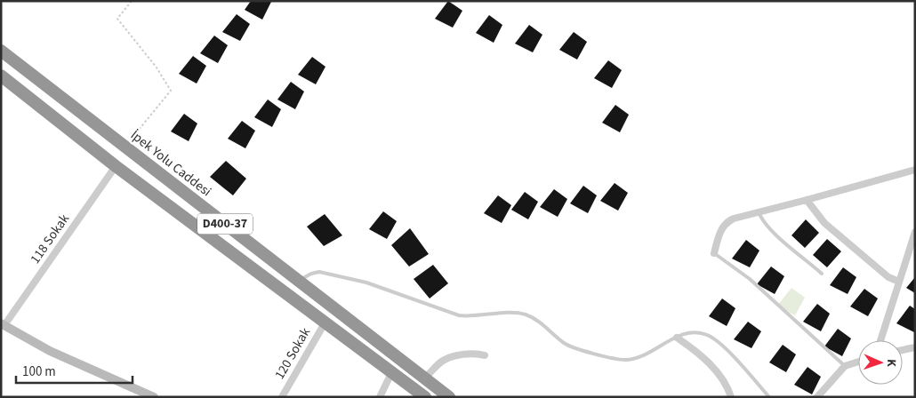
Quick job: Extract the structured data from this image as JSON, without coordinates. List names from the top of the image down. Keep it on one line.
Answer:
{"streets":{"highway":["İpek Yolu Caddesi","D400-37"],"street":["118 Sokak","120 Sokak"]},"crossings":[["D400-37","118 Sokak"],["D400-37","120 Sokak"]],"scale_bar":"100 m","north":"right"}
